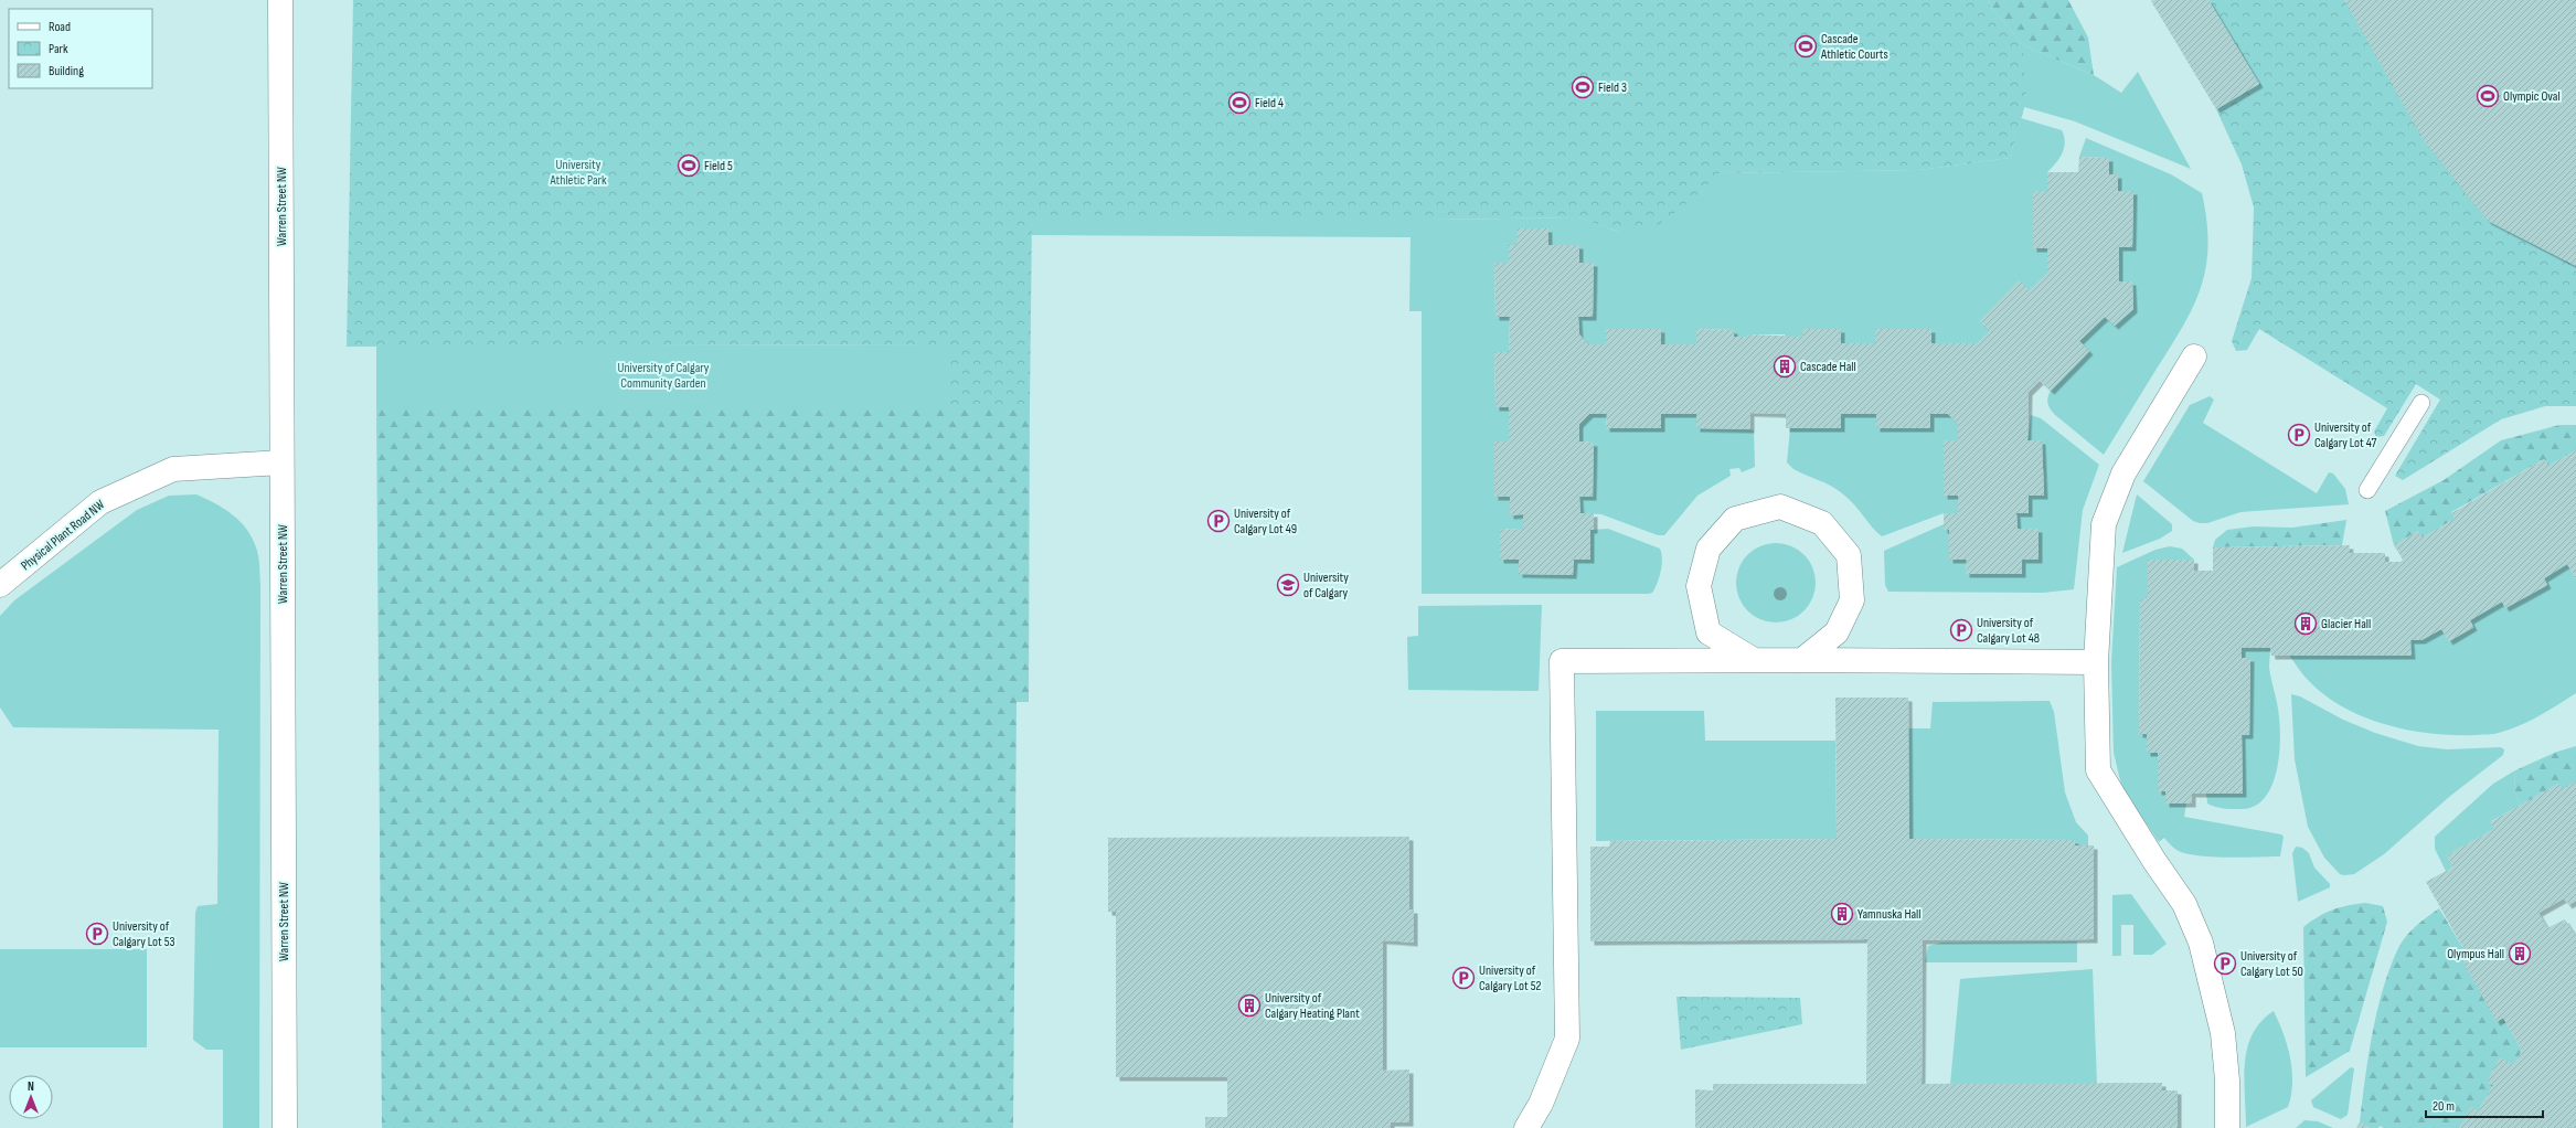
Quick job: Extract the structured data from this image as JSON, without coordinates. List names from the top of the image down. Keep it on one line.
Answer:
{"streets":{"street":["Warren Street NW","Physical Plant Road NW"]},"crossings":[["Warren Street NW","Physical Plant Road NW"]],"parks":["University Athletic Park","University of Calgary Community Garden"],"places":{"sports":["Cascade Athletic Courts","Field 3","Olympic Oval","Field 4","Field 5"],"building":["Cascade Hall","Glacier Hall","Yamnuska Hall","Olympus Hall","University of Calgary Heating Plant"],"parking":["University of Calgary Lot 47","University of Calgary Lot 49","University of Calgary Lot 48","University of Calgary Lot 53","University of Calgary Lot 50","University of Calgary Lot 52"],"school or university":["University of Calgary"]},"legend":["Road","Park","Building"],"scale_bar":"20 m","north":"top"}
